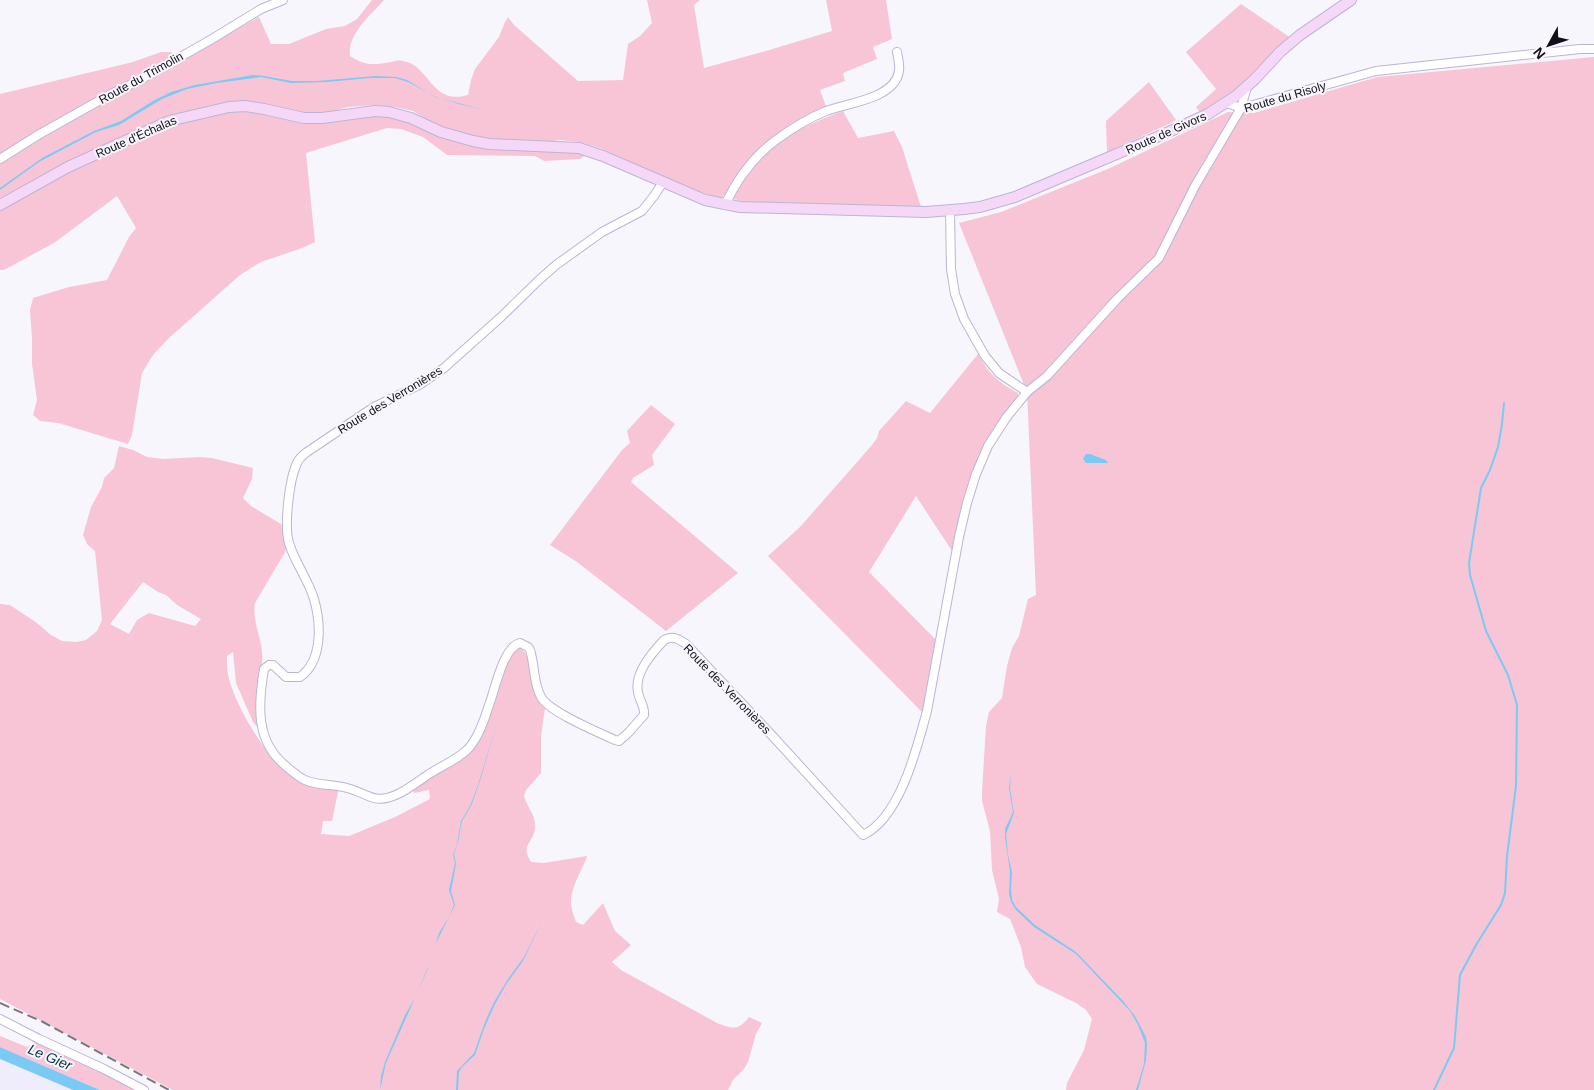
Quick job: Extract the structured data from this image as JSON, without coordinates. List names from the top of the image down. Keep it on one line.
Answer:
{"streets":{"street":["Route du Trimolin","Route du Risoly","Route de Givors","Route d'Échalas","Route des Verronières"]},"crossings":[["Route du Risoly","Route des Verronières"],["Route de Givors","Route d'Échalas"],["Route d'Échalas","Route des Verronières"]],"water":["Le Gier"],"north":"bottom left"}
